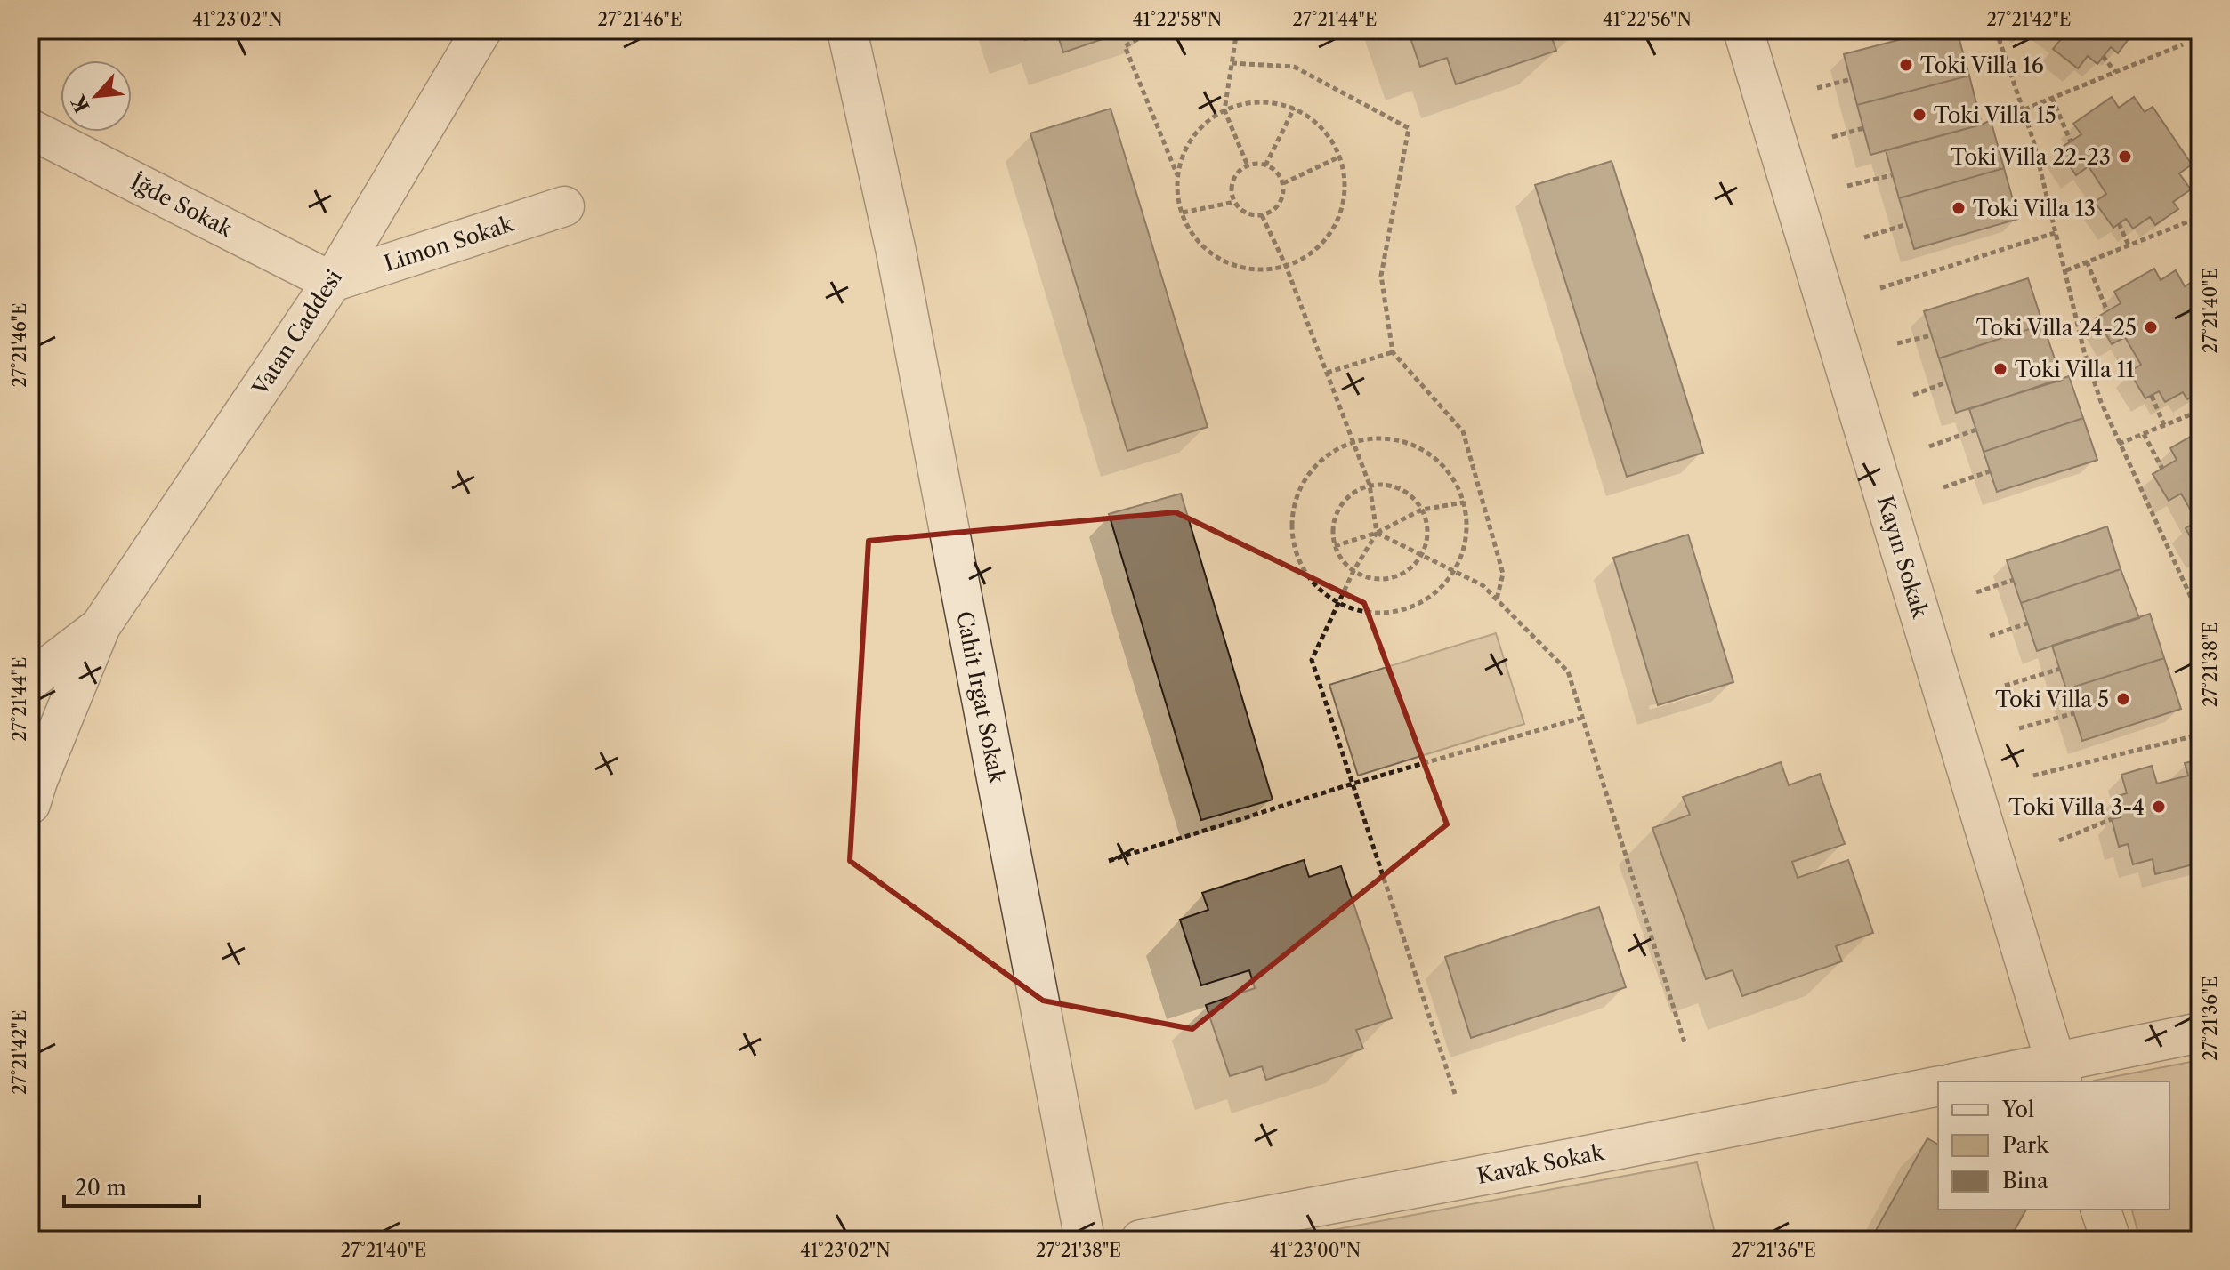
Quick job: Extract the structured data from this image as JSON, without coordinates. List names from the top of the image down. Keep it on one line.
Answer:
{"streets":{"street":["İğde Sokak","Limon Sokak","Vatan Caddesi","Kayın Sokak","Cahit Irgat Sokak","Kavak Sokak"]},"crossings":[["İğde Sokak","Limon Sokak"],["İğde Sokak","Vatan Caddesi"],["Limon Sokak","Vatan Caddesi"]],"places":["Toki Villa 16","Toki Villa 15","Toki Villa 22-23","Toki Villa 13","Toki Villa 24-25","Toki Villa 11","Toki Villa 5","Toki Villa 3-4"],"legend":["Yol","Park","Bina"],"scale_bar":"20 m","north":"bottom left","coordinates":["41°23'02\"N","27°21'46\"E","41°22'58\"N","27°21'44\"E","41°22'56\"N","27°21'42\"E","27°21'40\"E","27°21'38\"E","27°21'36\"E","41°23'00\"N"]}
